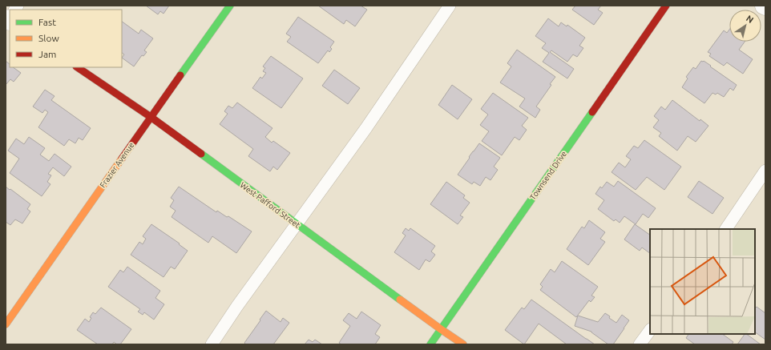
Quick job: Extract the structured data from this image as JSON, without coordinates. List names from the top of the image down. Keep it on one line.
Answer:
{"streets":{"street":["Frazier Avenue","Townsend Drive","West Pafford Street"]},"crossings":[["Frazier Avenue","West Pafford Street"],["Townsend Drive","West Pafford Street"]],"legend":["Fast","Slow","Jam"],"north":"top right"}
